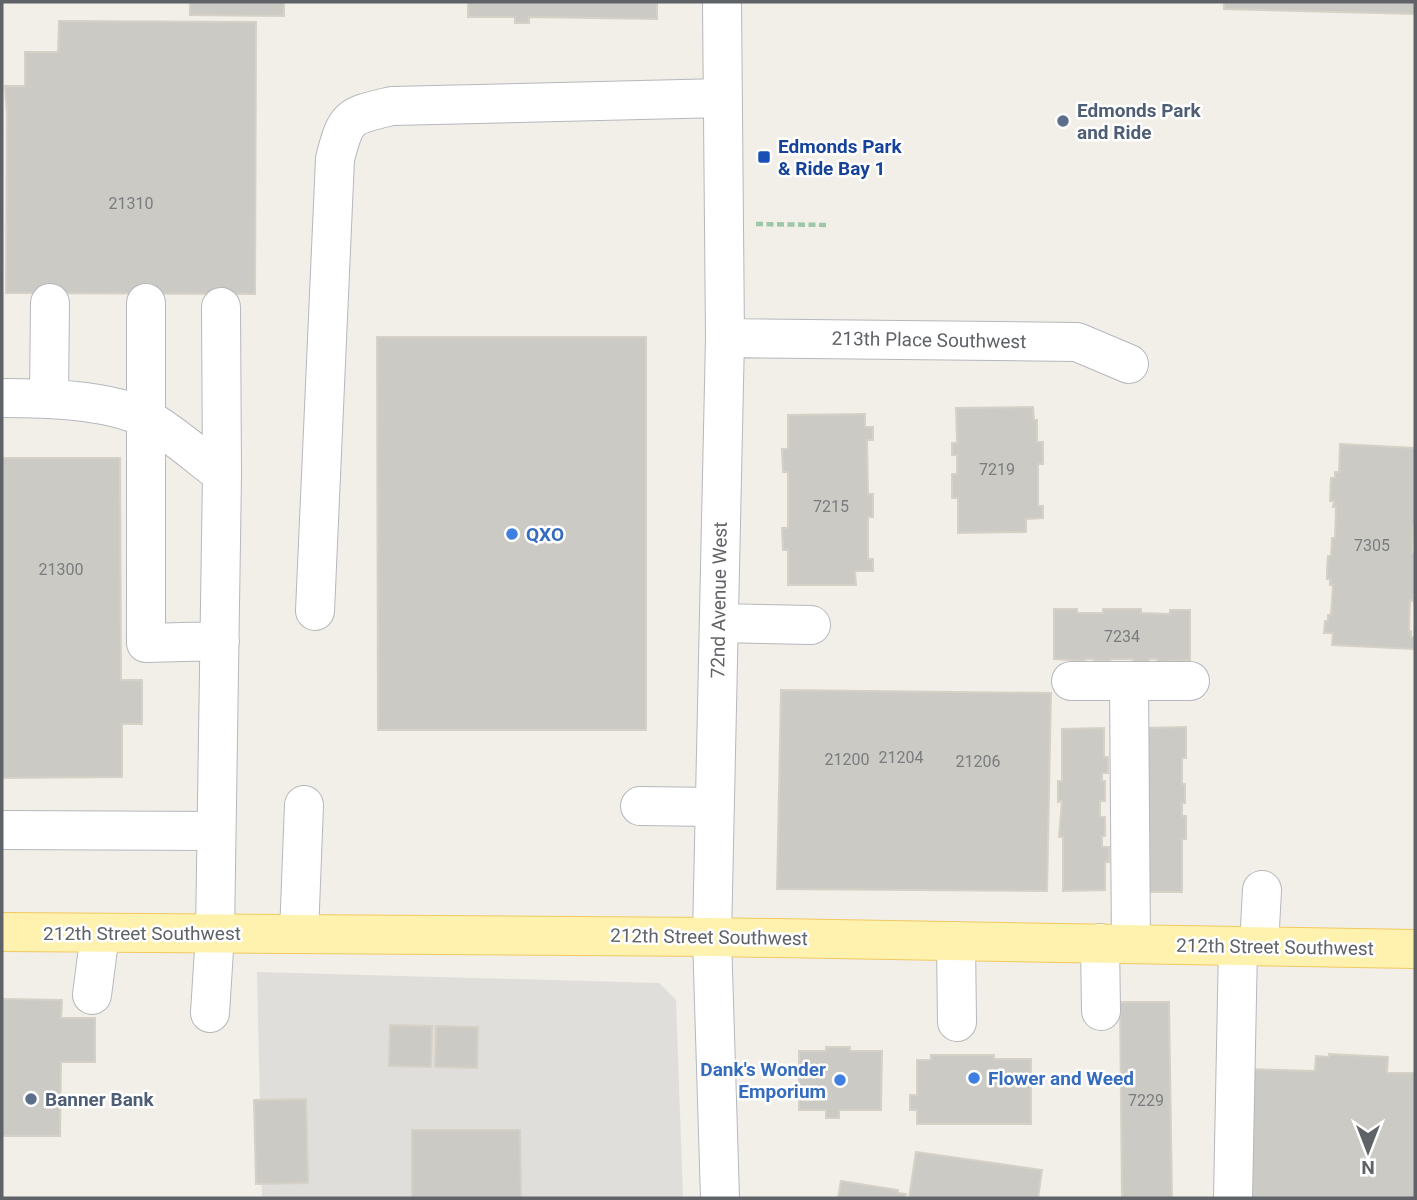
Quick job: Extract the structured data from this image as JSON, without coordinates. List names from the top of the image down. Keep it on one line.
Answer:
{"streets":{"main road":["212th Street Southwest"],"street":["213th Place Southwest","72nd Avenue West"]},"crossings":[["213th Place Southwest","72nd Avenue West"],["72nd Avenue West","212th Street Southwest"]],"places":{"other":["Edmonds Park and Ride","QXO","Flower and Weed","Dank's Wonder Emporium","Banner Bank"],"transit":["Edmonds Park & Ride Bay 1"]},"house_numbers":["21310","7219","7215","7305","21300","7234","21204","21200","21206","7229"],"north":"bottom"}
